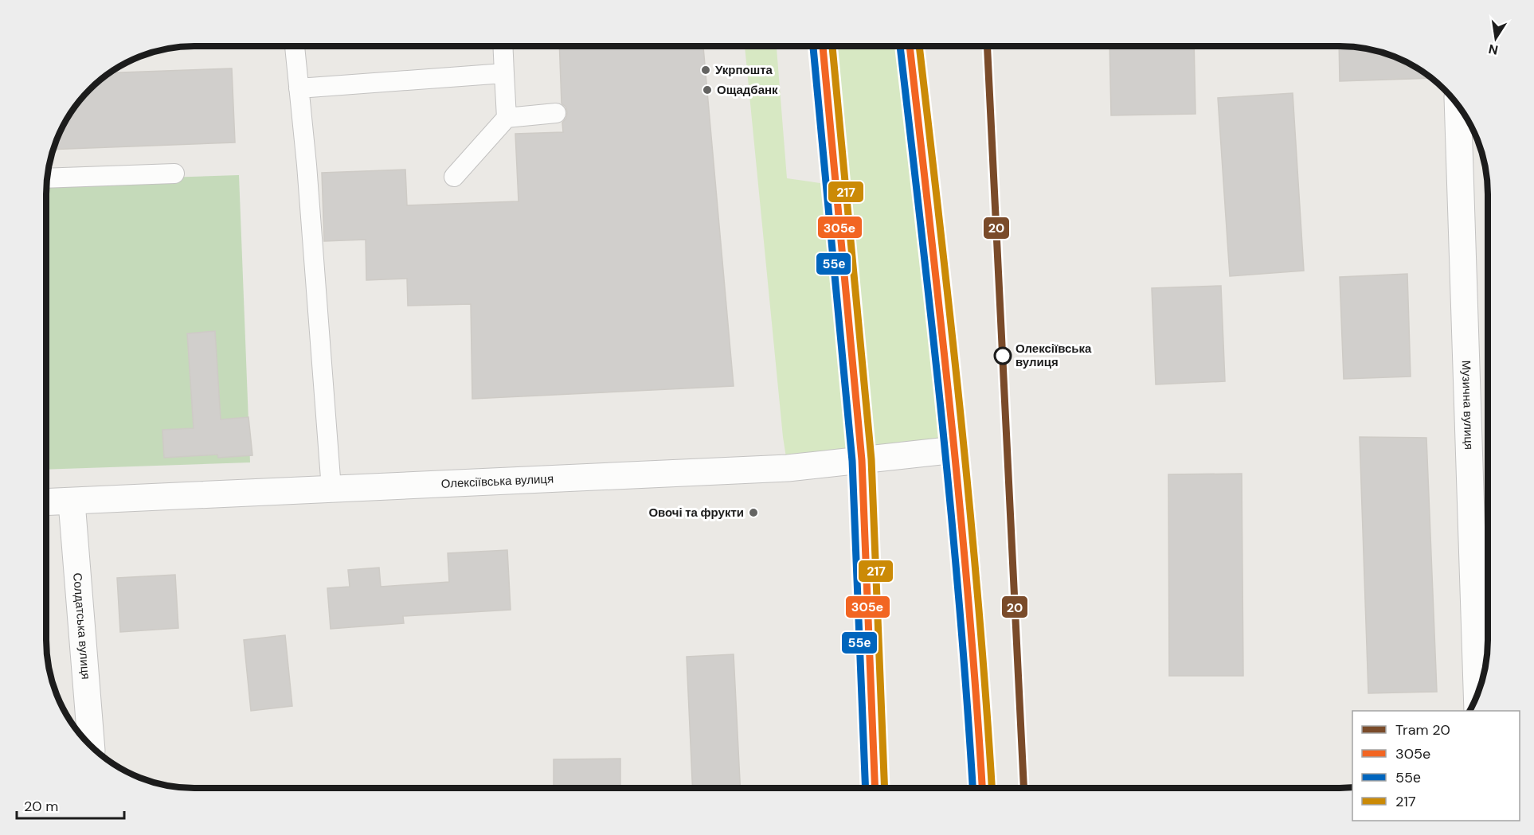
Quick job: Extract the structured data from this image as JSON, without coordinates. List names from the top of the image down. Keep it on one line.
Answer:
{"streets":{"street":["Музична вулиця","Олексіївська вулиця","Солдатська вулиця"]},"crossings":[["Олексіївська вулиця","Солдатська вулиця"]],"places":["Укрпошта","Ощадбанк","Олексіївська вулиця","Овочі та фрукти"],"lines":["tram line 20","transit line 305e","transit line 55е","transit line 217"],"legend":["Tram 20","305e","55е","217"],"scale_bar":"20 m","north":"bottom"}
